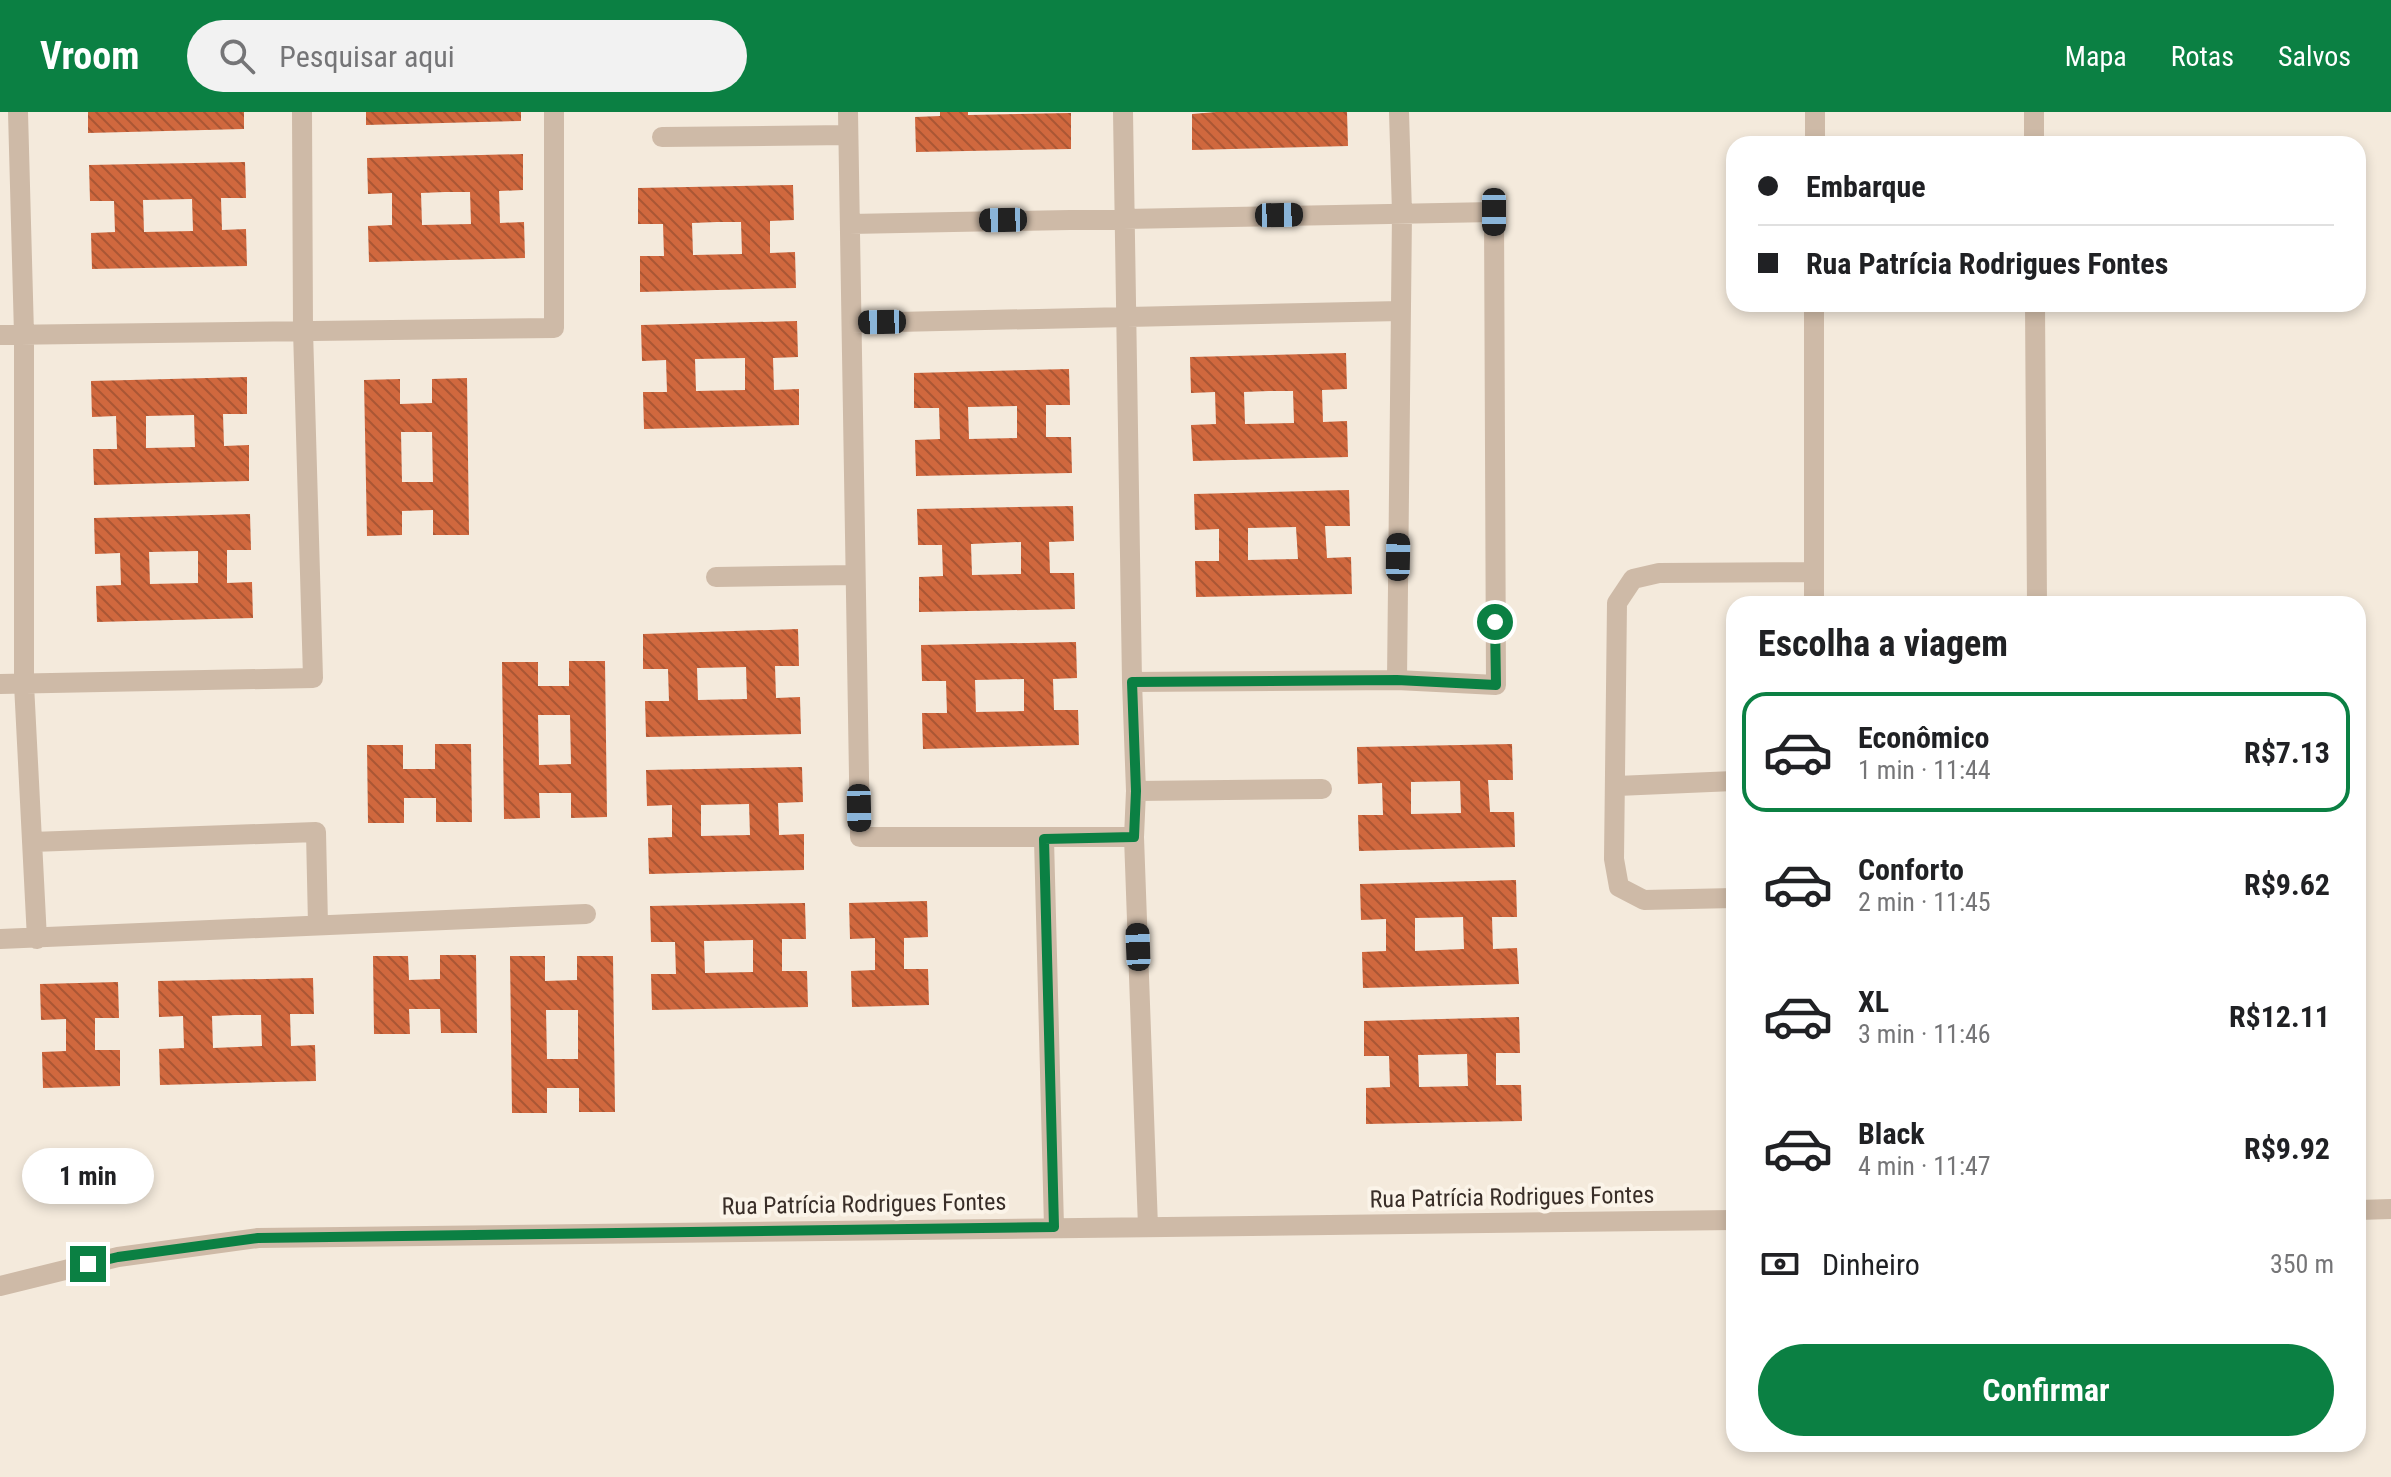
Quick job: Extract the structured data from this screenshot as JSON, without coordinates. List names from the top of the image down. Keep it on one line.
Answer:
{"streets":{"street":["Rua Patrícia Rodrigues Fontes"]},"page":{"header":"Vroom","search":"Pesquisar aqui","nav":["Mapa","Rotas","Salvos"],"banner":["Embarque","Rua Patrícia Rodrigues Fontes"],"heading":"Escolha a viagem","list":[{"name":"Econômico","note":"1 min · 11:44","value":"R$7.13"},{"name":"Conforto","note":"2 min · 11:45","value":"R$9.62"},{"name":"XL","note":"3 min · 11:46","value":"R$12.11"},{"name":"Black","note":"4 min · 11:47","value":"R$9.92"}],"bubble":"1 min","pay":["Dinheiro","350 m"],"buttons":"Confirmar"}}
